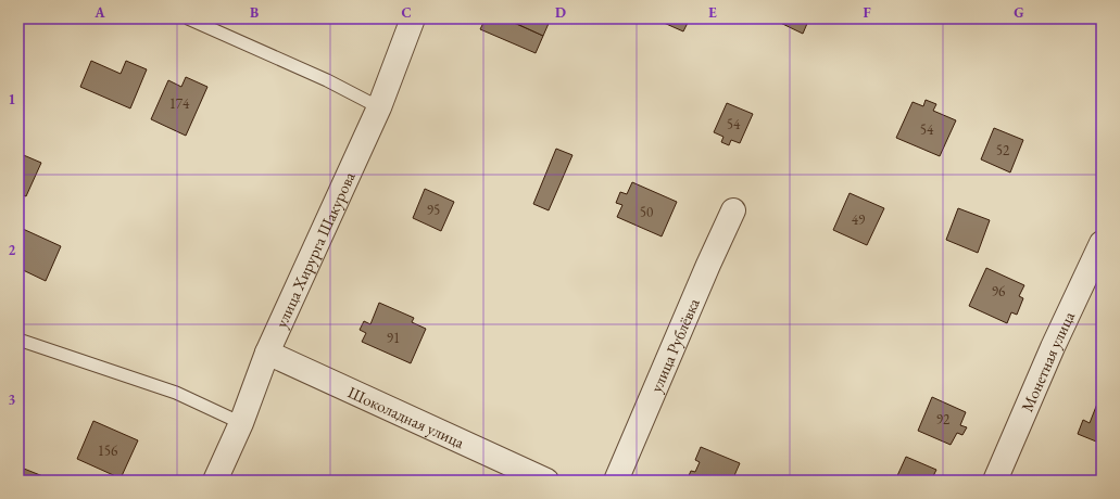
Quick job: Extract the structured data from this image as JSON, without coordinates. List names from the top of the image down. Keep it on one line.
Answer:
{"streets":{"street":["улица Хирурга Шакурова","улица Рублёвка","Монетная улица","Шоколадная улица"]},"crossings":[["улица Хирурга Шакурова","Шоколадная улица"]],"house_numbers":["174","54","54","52","95","50","49","96","91","92","156"],"grid":{"columns":["A","B","C","D","E","F","G"],"rows":["1","2","3"]}}
